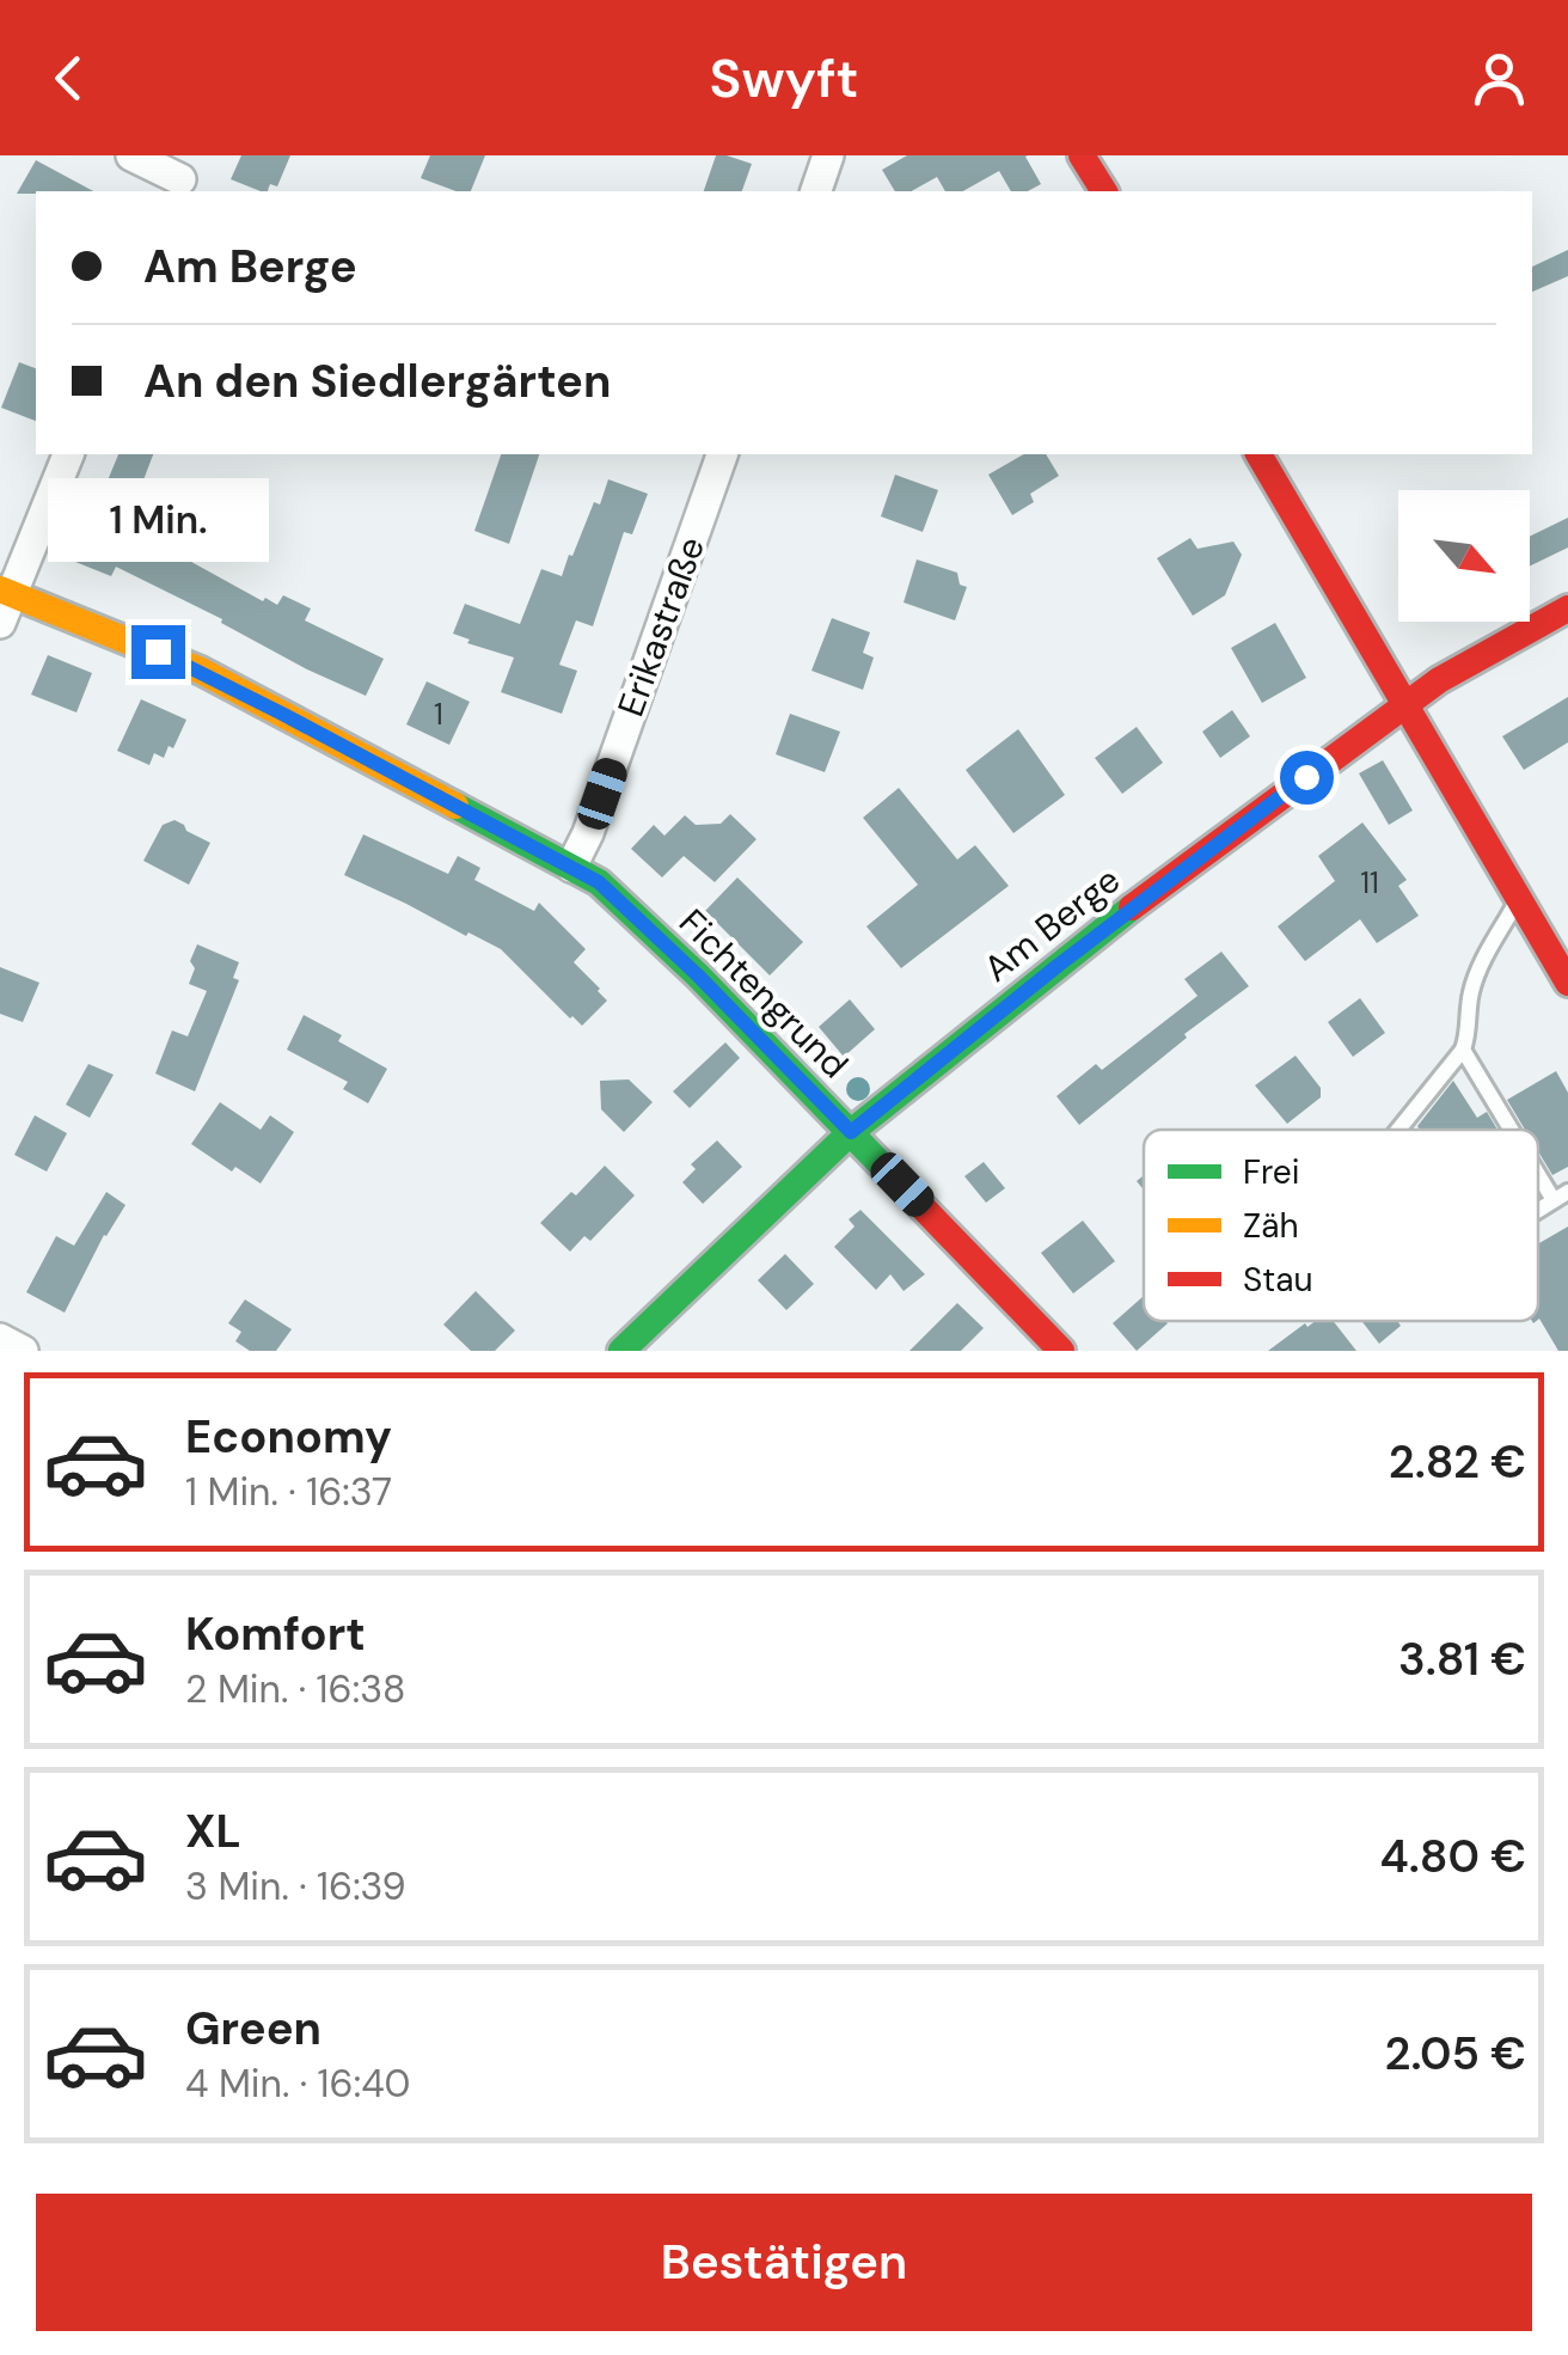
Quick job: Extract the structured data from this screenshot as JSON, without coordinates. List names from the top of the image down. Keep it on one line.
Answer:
{"streets":{"street":["Erikastraße","Am Berge","Fichtengrund"]},"crossings":[["Erikastraße","Fichtengrund"],["Am Berge","Fichtengrund"]],"house_numbers":["1","11"],"legend":["Frei","Zäh","Stau"],"north":"bottom right","page":{"header":"Swyft","banner":["Am Berge","An den Siedlergärten"],"bubble":"1 Min.","list":[{"name":"Economy","note":"1 Min. · 16:37","value":"2.82 €"},{"name":"Komfort","note":"2 Min. · 16:38","value":"3.81 €"},{"name":"XL","note":"3 Min. · 16:39","value":"4.80 €"},{"name":"Green","note":"4 Min. · 16:40","value":"2.05 €"}],"buttons":"Bestätigen"}}
